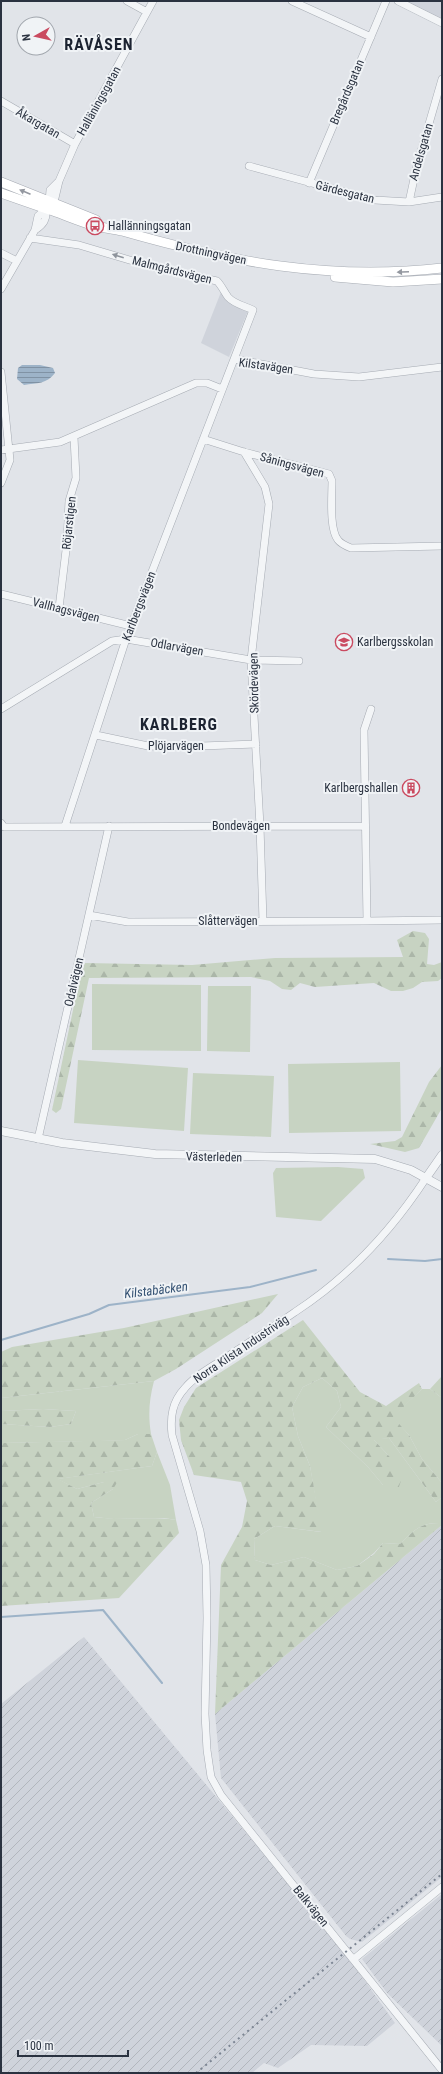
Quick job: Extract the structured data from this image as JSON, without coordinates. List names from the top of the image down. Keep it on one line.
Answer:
{"streets":{"main road":["Drottningvägen"],"street":["Bregårdsgatan","Halläningsgatan","Åkargatan","Andelsgatan","Gärdesgatan","Malmgårdsvägen","Kilstavägen","Såningsvägen","Röjarstigen","Karlbergsvägen","Vallhagsvägen","Odlarvägen","Skördevägen","Plöjarvägen","Bondevägen","Slåttervägen","Odalvägen","Västerleden","Norra Kilsta Industriväg","Balkvägen"]},"crossings":[["Bregårdsgatan","Gärdesgatan"],["Halläningsgatan","Åkargatan"],["Halläningsgatan","Drottningvägen"],["Halläningsgatan","Malmgårdsvägen"],["Andelsgatan","Gärdesgatan"],["Malmgårdsvägen","Kilstavägen"],["Kilstavägen","Karlbergsvägen"],["Såningsvägen","Karlbergsvägen"],["Såningsvägen","Skördevägen"],["Röjarstigen","Vallhagsvägen"],["Karlbergsvägen","Vallhagsvägen"],["Karlbergsvägen","Odlarvägen"],["Karlbergsvägen","Plöjarvägen"],["Karlbergsvägen","Bondevägen"],["Odlarvägen","Skördevägen"],["Skördevägen","Plöjarvägen"],["Skördevägen","Bondevägen"],["Skördevägen","Slåttervägen"],["Bondevägen","Odalvägen"],["Slåttervägen","Odalvägen"],["Odalvägen","Västerleden"],["Västerleden","Norra Kilsta Industriväg"],["Norra Kilsta Industriväg","Balkvägen"]],"one_way":["Malmgårdsvägen"],"districts":["RÄVÅSEN","KARLBERG"],"water":["Kilstabäcken"],"places":{"bus stop":["Hallänningsgatan"],"school or university":["Karlbergsskolan"],"building":["Karlbergshallen"]},"scale_bar":"100 m","north":"left"}
